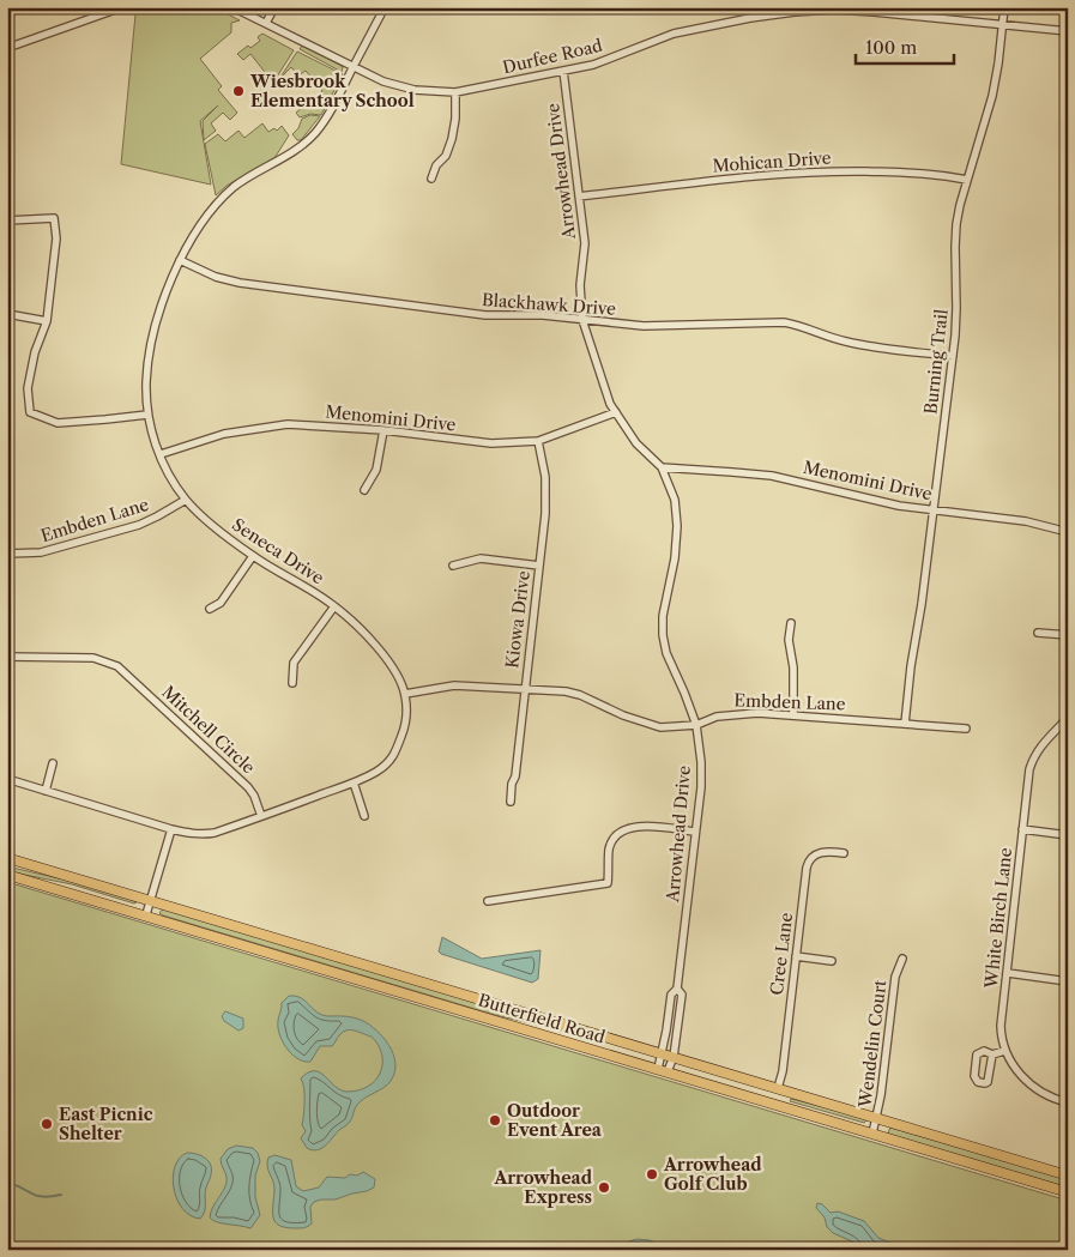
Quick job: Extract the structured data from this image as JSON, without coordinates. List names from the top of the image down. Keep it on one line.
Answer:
{"streets":{"main road":["Butterfield Road"],"street":["Durfee Road","Mohican Drive","Arrowhead Drive","Blackhawk Drive","Burning Trail","Menomini Drive","Embden Lane","Seneca Drive","Kiowa Drive","Mitchell Circle","White Birch Lane","Cree Lane","Wendelin Court"]},"crossings":[["Durfee Road","Arrowhead Drive"],["Durfee Road","Burning Trail"],["Durfee Road","Seneca Drive"],["Mohican Drive","Arrowhead Drive"],["Mohican Drive","Burning Trail"],["Arrowhead Drive","Blackhawk Drive"],["Arrowhead Drive","Menomini Drive"],["Arrowhead Drive","Embden Lane"],["Arrowhead Drive","Butterfield Road"],["Blackhawk Drive","Burning Trail"],["Blackhawk Drive","Seneca Drive"],["Burning Trail","Menomini Drive"],["Burning Trail","Embden Lane"],["Menomini Drive","Seneca Drive"],["Menomini Drive","Kiowa Drive"],["Embden Lane","Seneca Drive"],["Embden Lane","Kiowa Drive"],["Seneca Drive","Mitchell Circle"],["Cree Lane","Butterfield Road"],["Butterfield Road","Wendelin Court"]],"places":["Wiesbrook Elementary School","Outdoor Event Area","East Picnic Shelter","Arrowhead Golf Club","Arrowhead Express"],"scale_bar":"100 m"}
